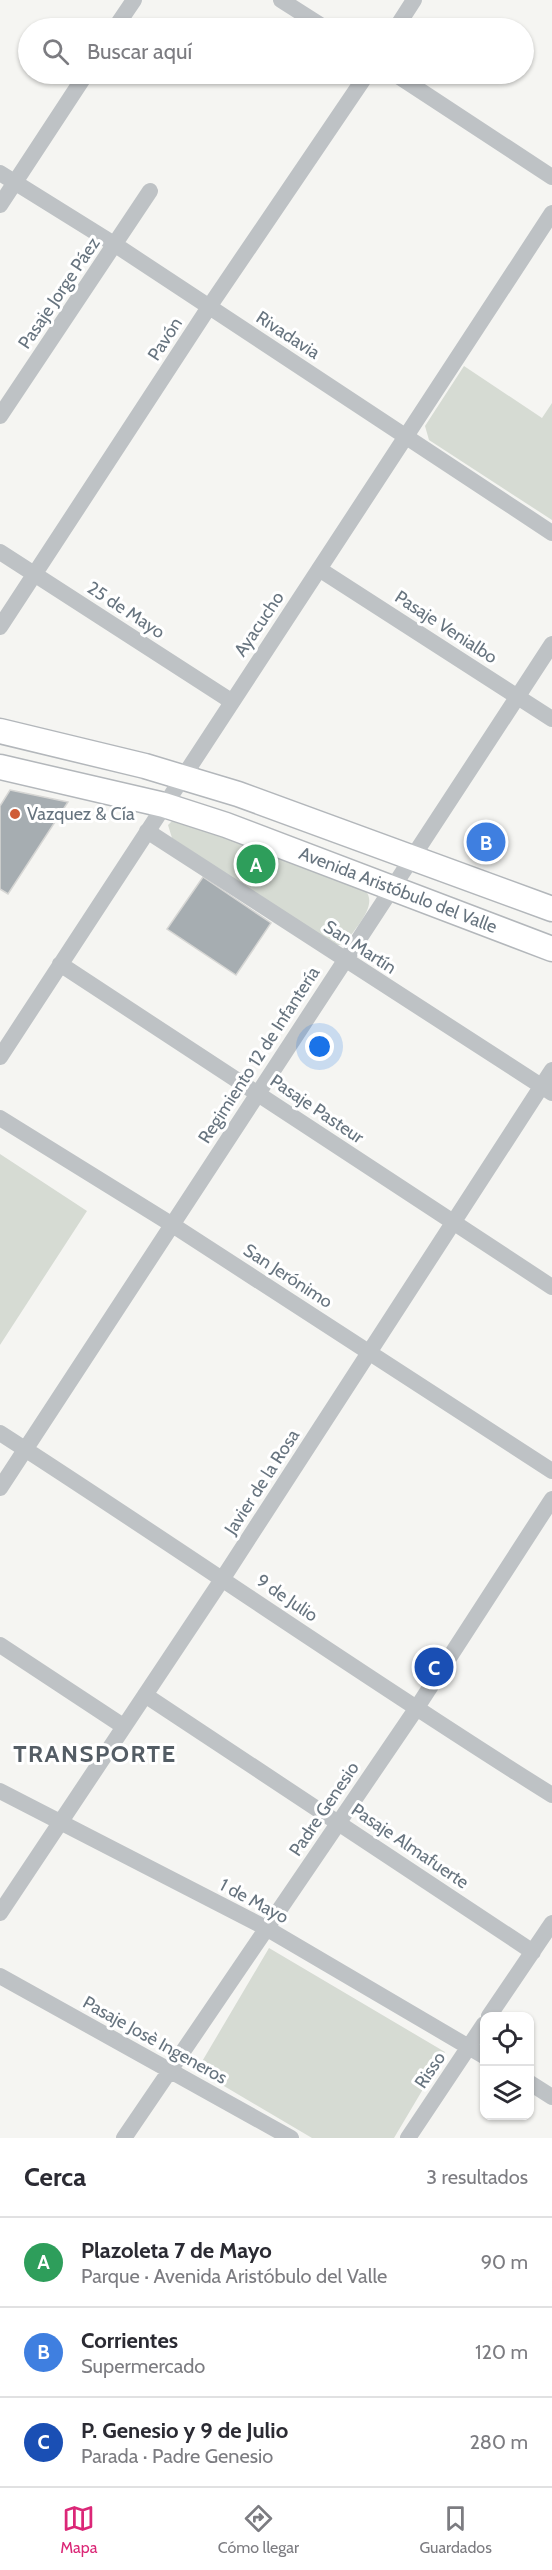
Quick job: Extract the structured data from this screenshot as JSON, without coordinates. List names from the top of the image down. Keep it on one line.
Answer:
{"streets":{"main road":["Avenida Aristóbulo del Valle"],"street":["Pasaje Jorge Páez","Rivadavia","Pavón","25 de Mayo","Ayacucho","Pasaje Venialbo","San Martín","Regimiento 12 de Infantería","Pasaje Pasteur","San Jerónimo","Javier de la Rosa","9 de Julio","Padre Genesio","Pasaje Almafuerte","1 de Mayo","Pasaje Josè Ingeneros","Risso"]},"crossings":[["Pasaje Jorge Páez","Rivadavia"],["Rivadavia","Pavón"],["Rivadavia","Ayacucho"],["Pavón","25 de Mayo"],["25 de Mayo","Ayacucho"],["Ayacucho","Pasaje Venialbo"],["Ayacucho","Avenida Aristóbulo del Valle"],["Ayacucho","San Martín"],["Ayacucho","Pasaje Pasteur"],["Pasaje Venialbo","Regimiento 12 de Infantería"],["Avenida Aristóbulo del Valle","Regimiento 12 de Infantería"],["San Martín","Regimiento 12 de Infantería"],["San Martín","Javier de la Rosa"],["Regimiento 12 de Infantería","Pasaje Pasteur"],["Regimiento 12 de Infantería","San Jerónimo"],["Regimiento 12 de Infantería","9 de Julio"],["Pasaje Pasteur","Javier de la Rosa"],["San Jerónimo","Javier de la Rosa"],["Javier de la Rosa","9 de Julio"],["Javier de la Rosa","Pasaje Almafuerte"],["Javier de la Rosa","1 de Mayo"],["9 de Julio","Padre Genesio"],["Padre Genesio","Pasaje Almafuerte"],["Padre Genesio","1 de Mayo"],["Padre Genesio","Pasaje Josè Ingeneros"],["1 de Mayo","Risso"]],"districts":["TRANSPORTE"],"places":["Vazquez & Cía"],"page":{"search":"Buscar aquí","pins":["B","A","C"],"heading":["Cerca","3 resultados"],"list":[{"mark":"A","name":"Plazoleta 7 de Mayo","note":"Parque · Avenida Aristóbulo del Valle","value":"90 m"},{"mark":"B","name":"Corrientes","note":"Supermercado","value":"120 m"},{"mark":"C","name":"P. Genesio y 9 de Julio","note":"Parada · Padre Genesio","value":"280 m"}],"nav":["Mapa","Cómo llegar","Guardados"]}}
